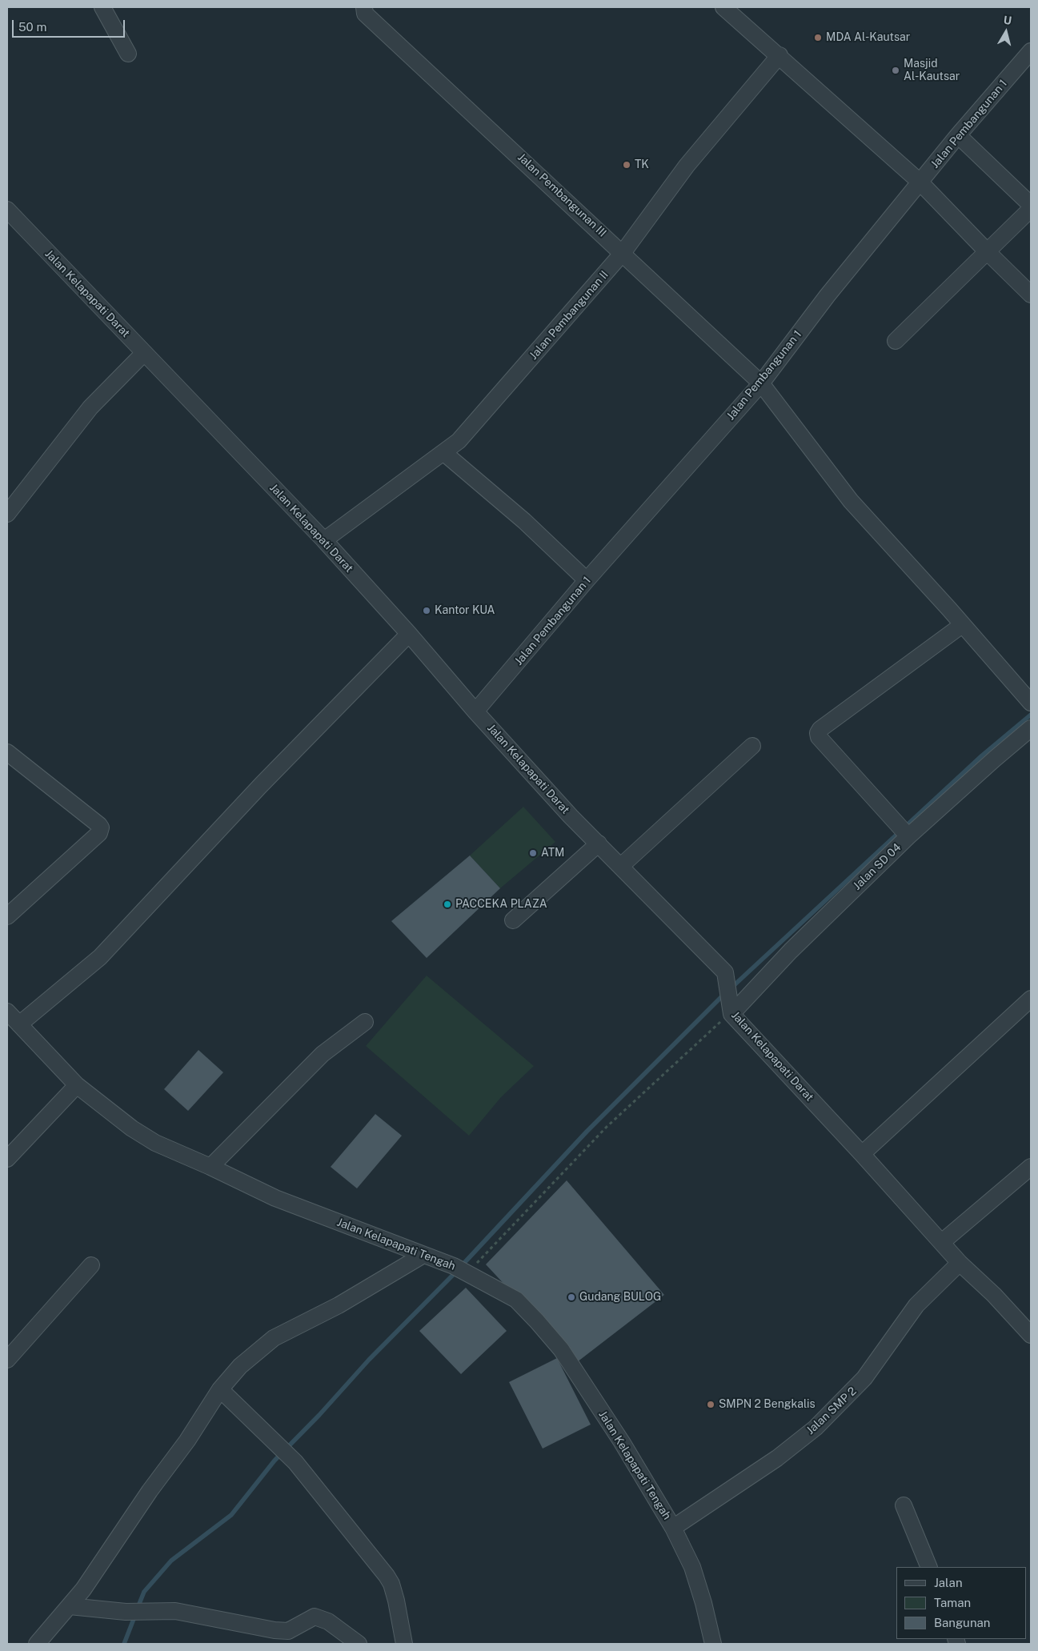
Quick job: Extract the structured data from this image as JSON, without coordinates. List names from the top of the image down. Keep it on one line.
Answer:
{"streets":{"street":["Jalan Pembangunan 1","Jalan Pembangunan III","Jalan Kelapapati Darat","Jalan Pembangunan II","Jalan SD 04","Jalan Kelapapati Tengah","Jalan SMP 2"]},"crossings":[["Jalan Pembangunan 1","Jalan Pembangunan III"],["Jalan Pembangunan 1","Jalan Kelapapati Darat"],["Jalan Pembangunan III","Jalan Pembangunan II"],["Jalan Kelapapati Darat","Jalan Pembangunan II"],["Jalan Kelapapati Darat","Jalan SD 04"],["Jalan Kelapapati Darat","Jalan SMP 2"],["Jalan Kelapapati Tengah","Jalan SMP 2"]],"places":["MDA Al-Kautsar","Masjid Al-Kautsar","TK","Kantor KUA","ATM","PACCEKA PLAZA","Gudang BULOG","SMPN 2 Bengkalis"],"legend":["Jalan","Taman","Bangunan"],"scale_bar":"50 m","north":"top"}
